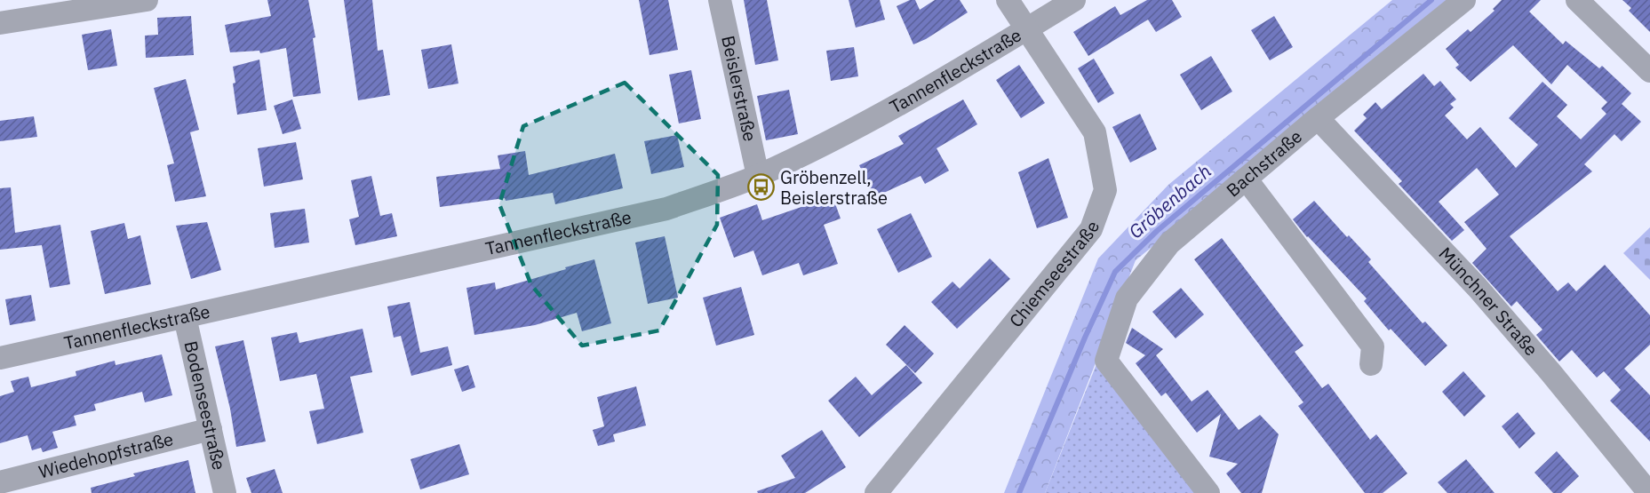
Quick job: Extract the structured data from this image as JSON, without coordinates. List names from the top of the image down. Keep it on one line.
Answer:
{"streets":{"street":["Tannenfleckstraße","Beislerstraße","Bachstraße","Chiemseestraße","Münchner Straße","Bodenseestraße","Wiedehopfstraße"]},"crossings":[["Tannenfleckstraße","Beislerstraße"],["Tannenfleckstraße","Chiemseestraße"],["Tannenfleckstraße","Bodenseestraße"],["Bachstraße","Münchner Straße"],["Bodenseestraße","Wiedehopfstraße"]],"water":["Gröbenbach"],"places":{"bus stop":["Gröbenzell, Beislerstraße"]}}
